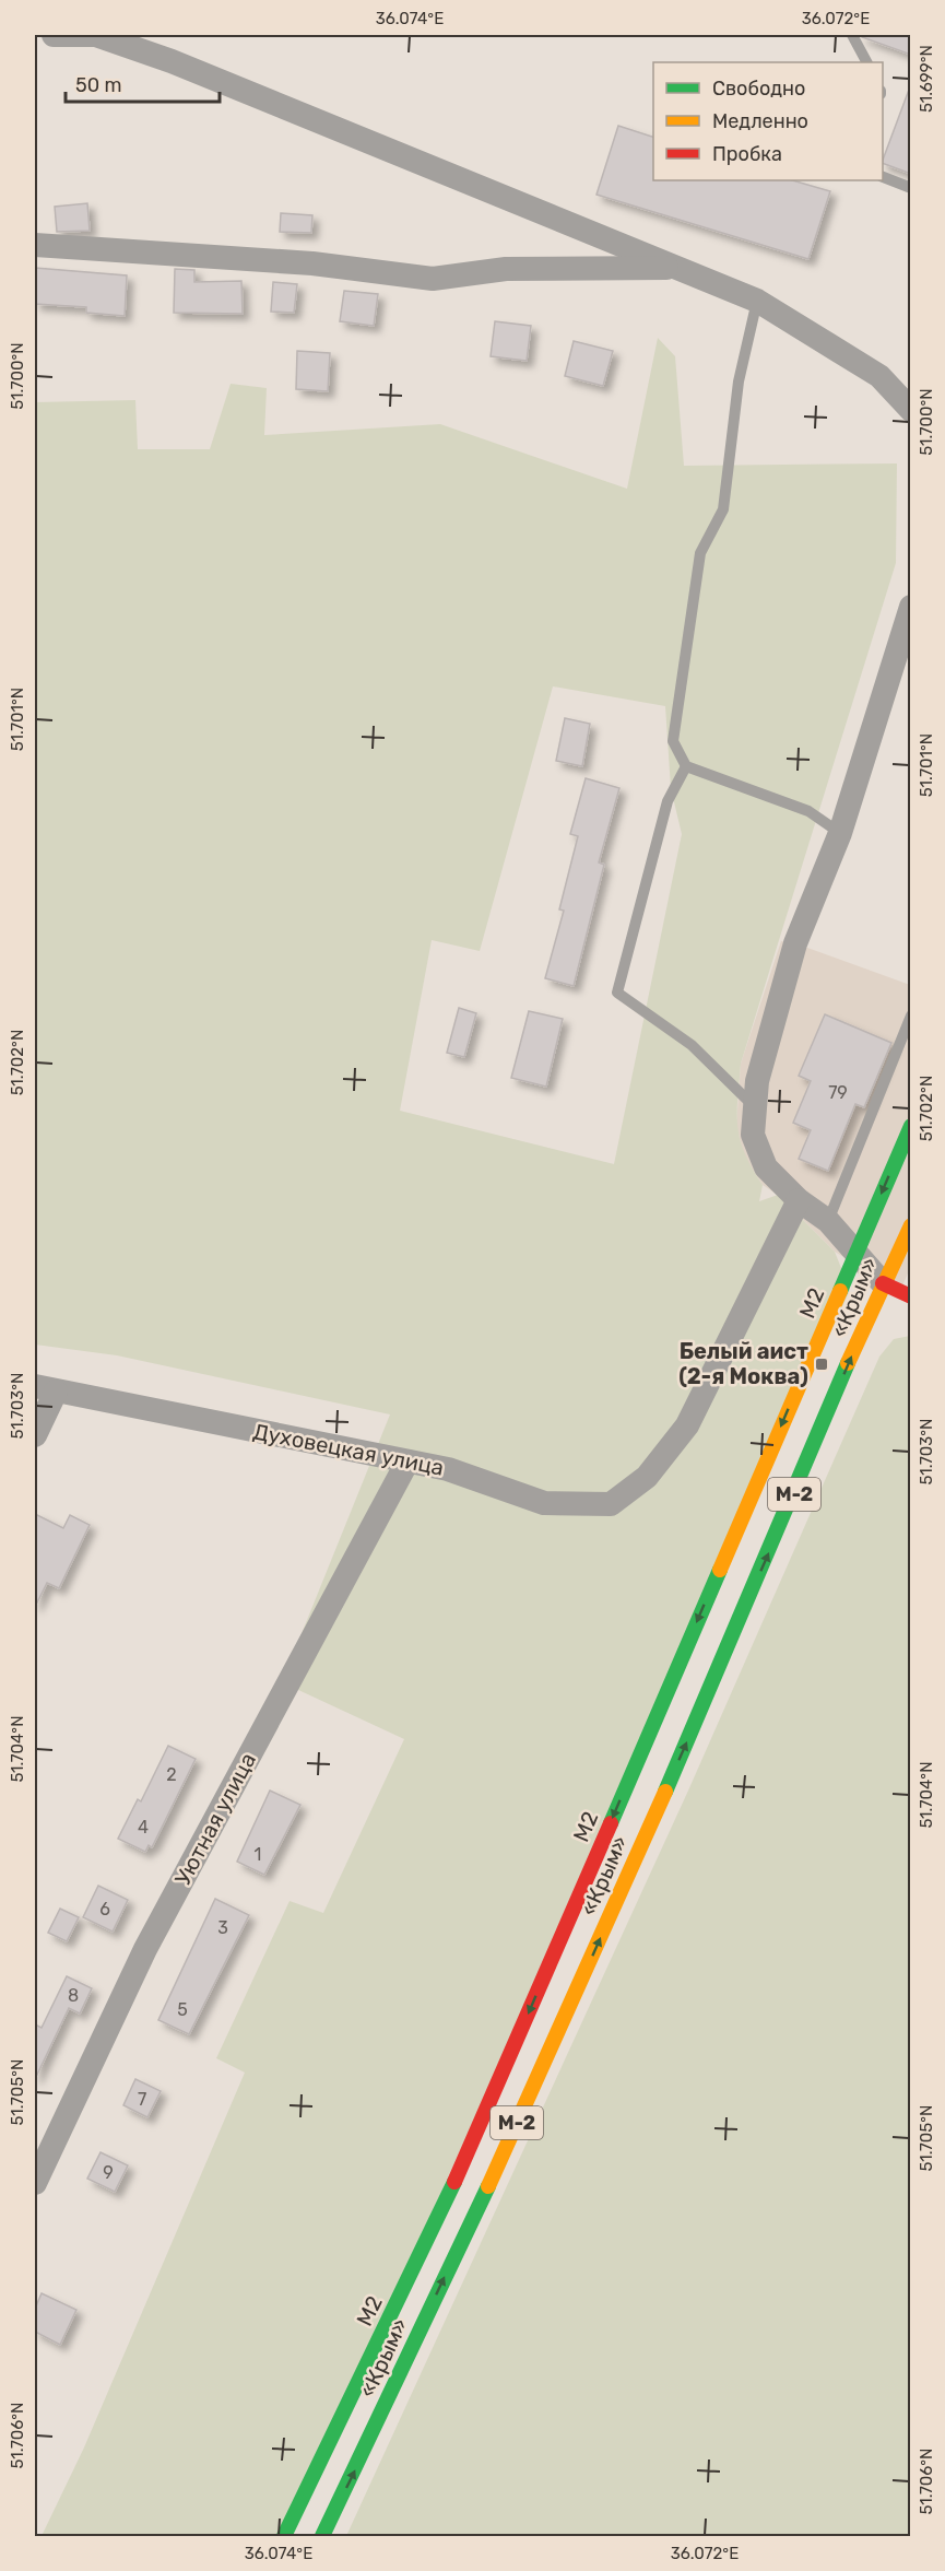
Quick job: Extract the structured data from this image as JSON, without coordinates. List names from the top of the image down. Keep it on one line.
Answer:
{"streets":{"main road":["«Крым»","М2","М-2"],"street":["Духовецкая улица","Уютная улица"]},"crossings":[["Духовецкая улица","Уютная улица"]],"one_way":["«Крым»","М2"],"places":{"transit":["Белый аист (2-я Моква)"]},"house_numbers":["79","2","4","1","6","3","8","5","7","9"],"legend":["Свободно","Медленно","Пробка"],"scale_bar":"50 m","coordinates":["36.074°E","36.072°E","51.699°N","51.700°N","51.701°N","51.702°N","51.703°N","51.704°N","51.705°N","51.706°N"]}
